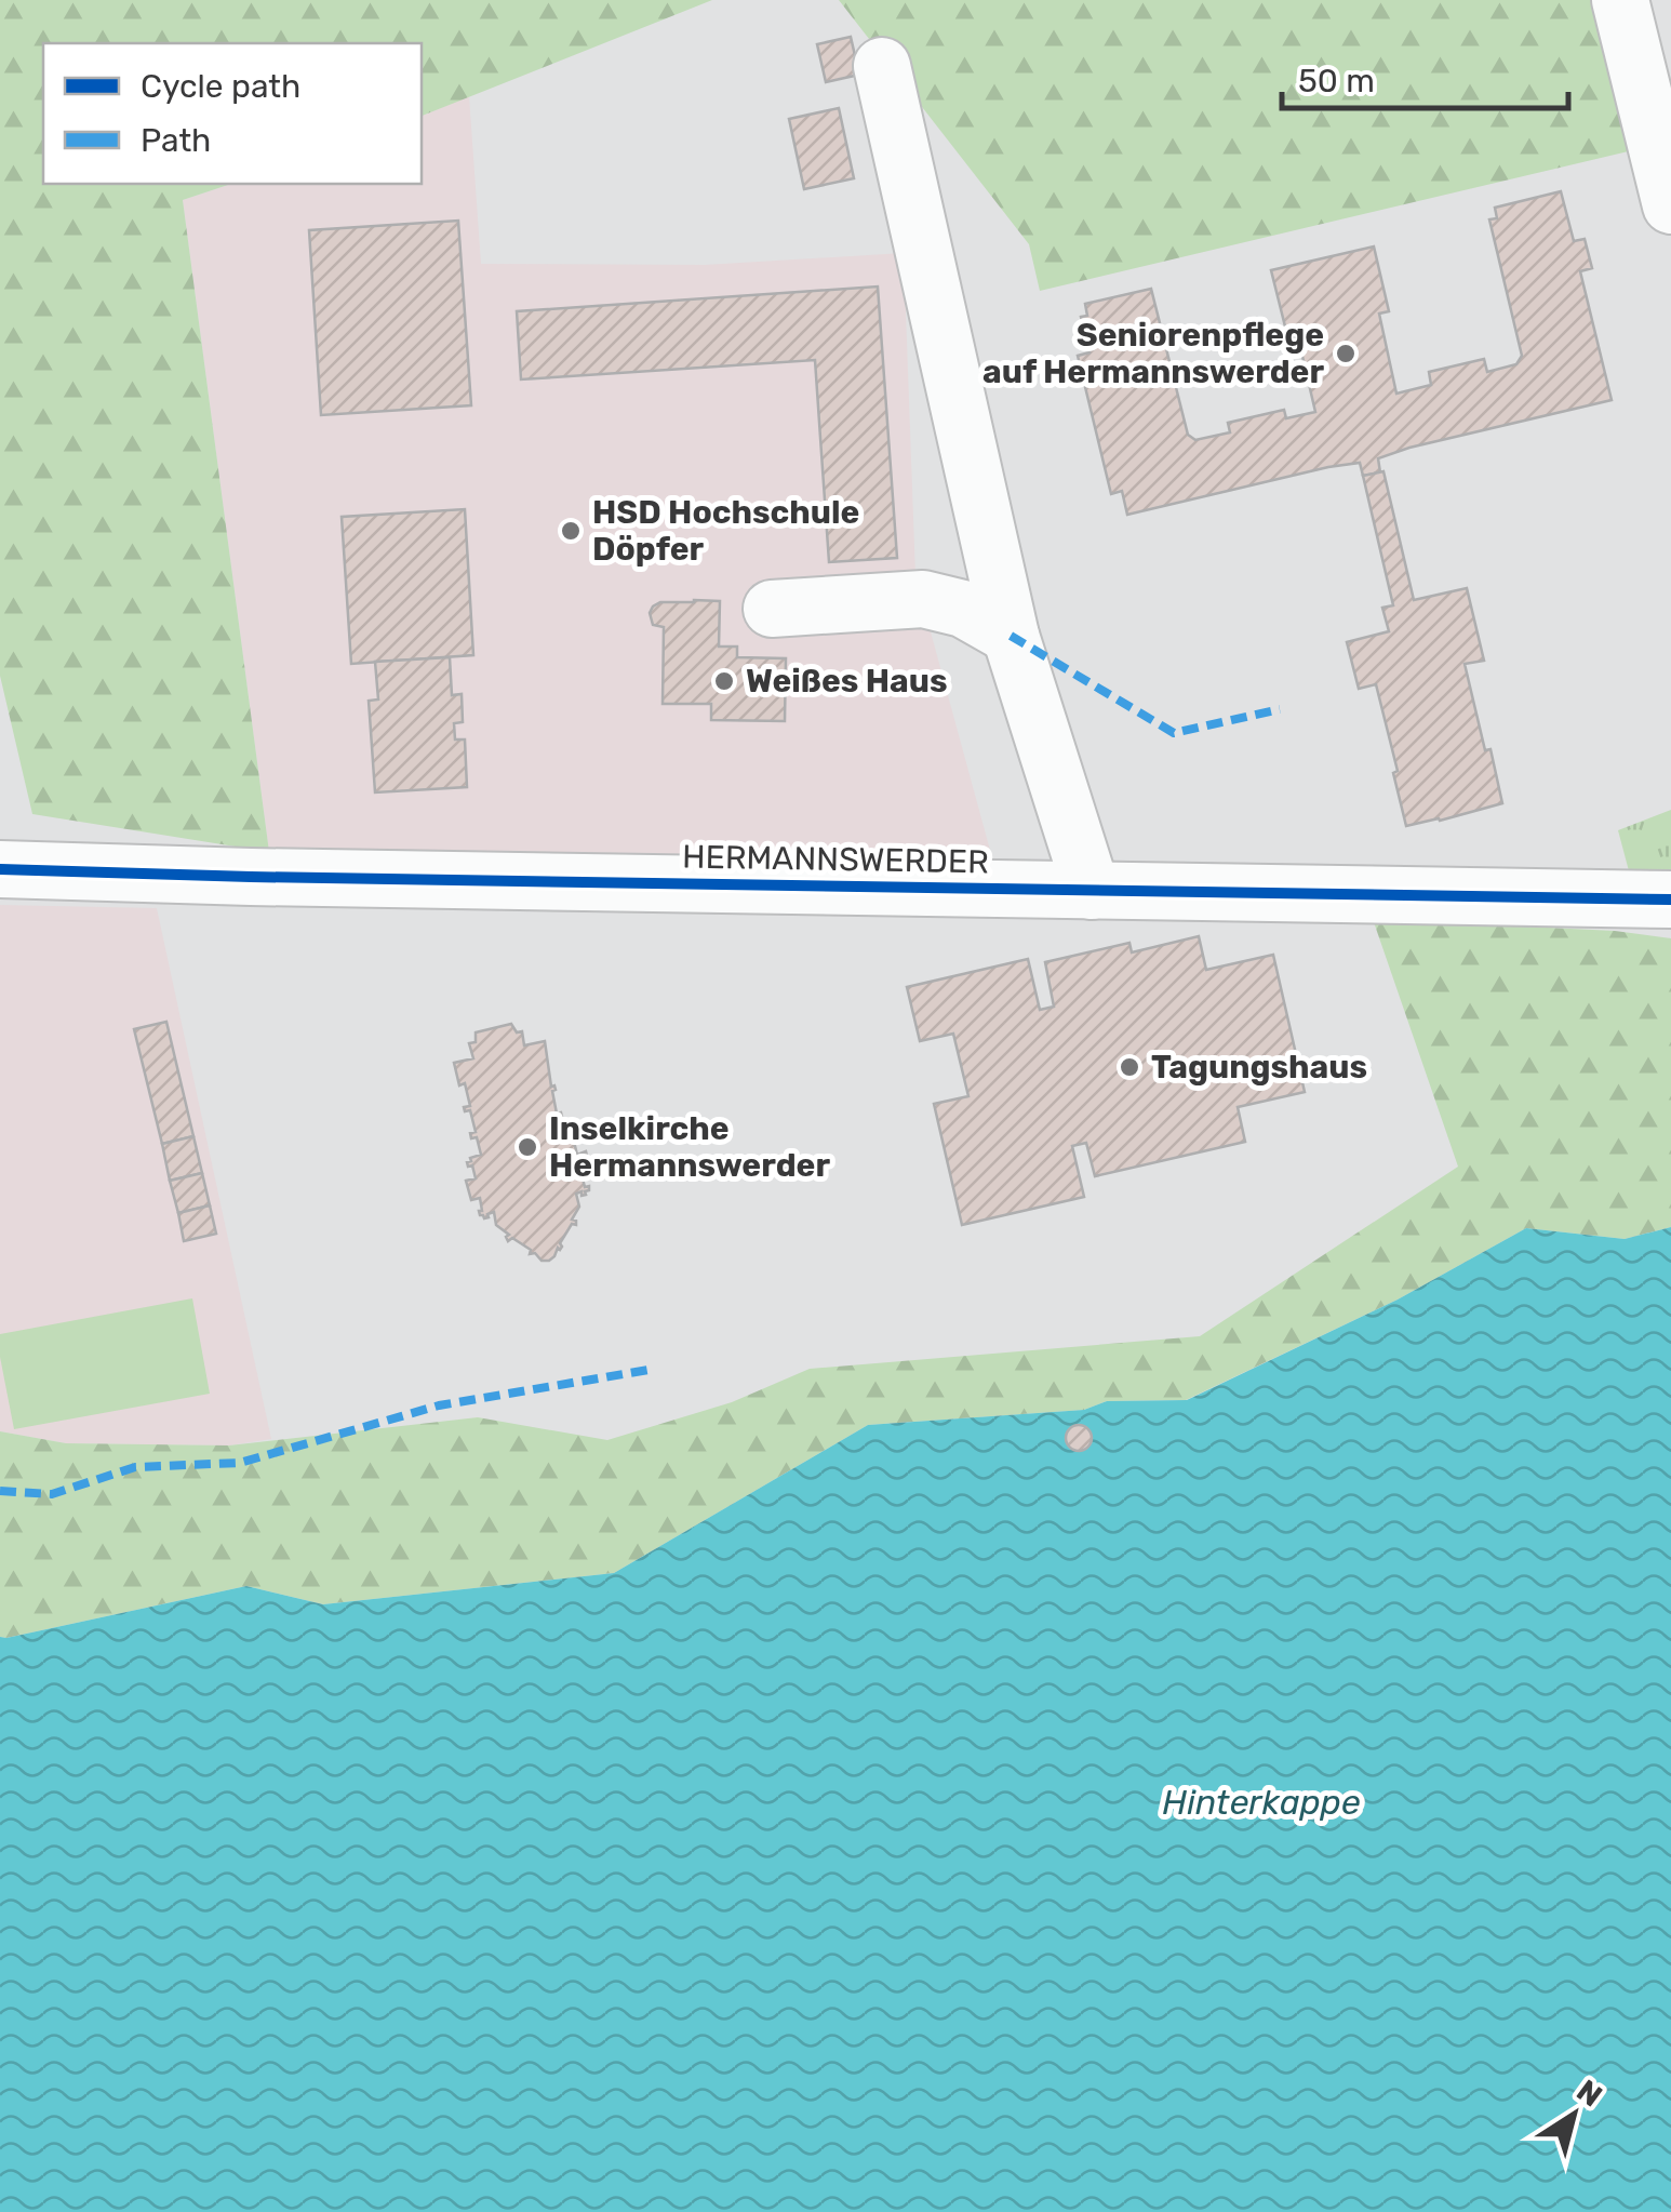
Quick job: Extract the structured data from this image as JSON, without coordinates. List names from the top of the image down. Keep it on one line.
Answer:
{"streets":{"street":["HERMANNSWERDER"]},"water":["Hinterkappe"],"places":["Seniorenpflege auf Hermannswerder","HSD Hochschule Döpfer","Weißes Haus","Tagungshaus","Inselkirche Hermannswerder"],"legend":["Cycle path","Path"],"scale_bar":"50 m","north":"top right"}
